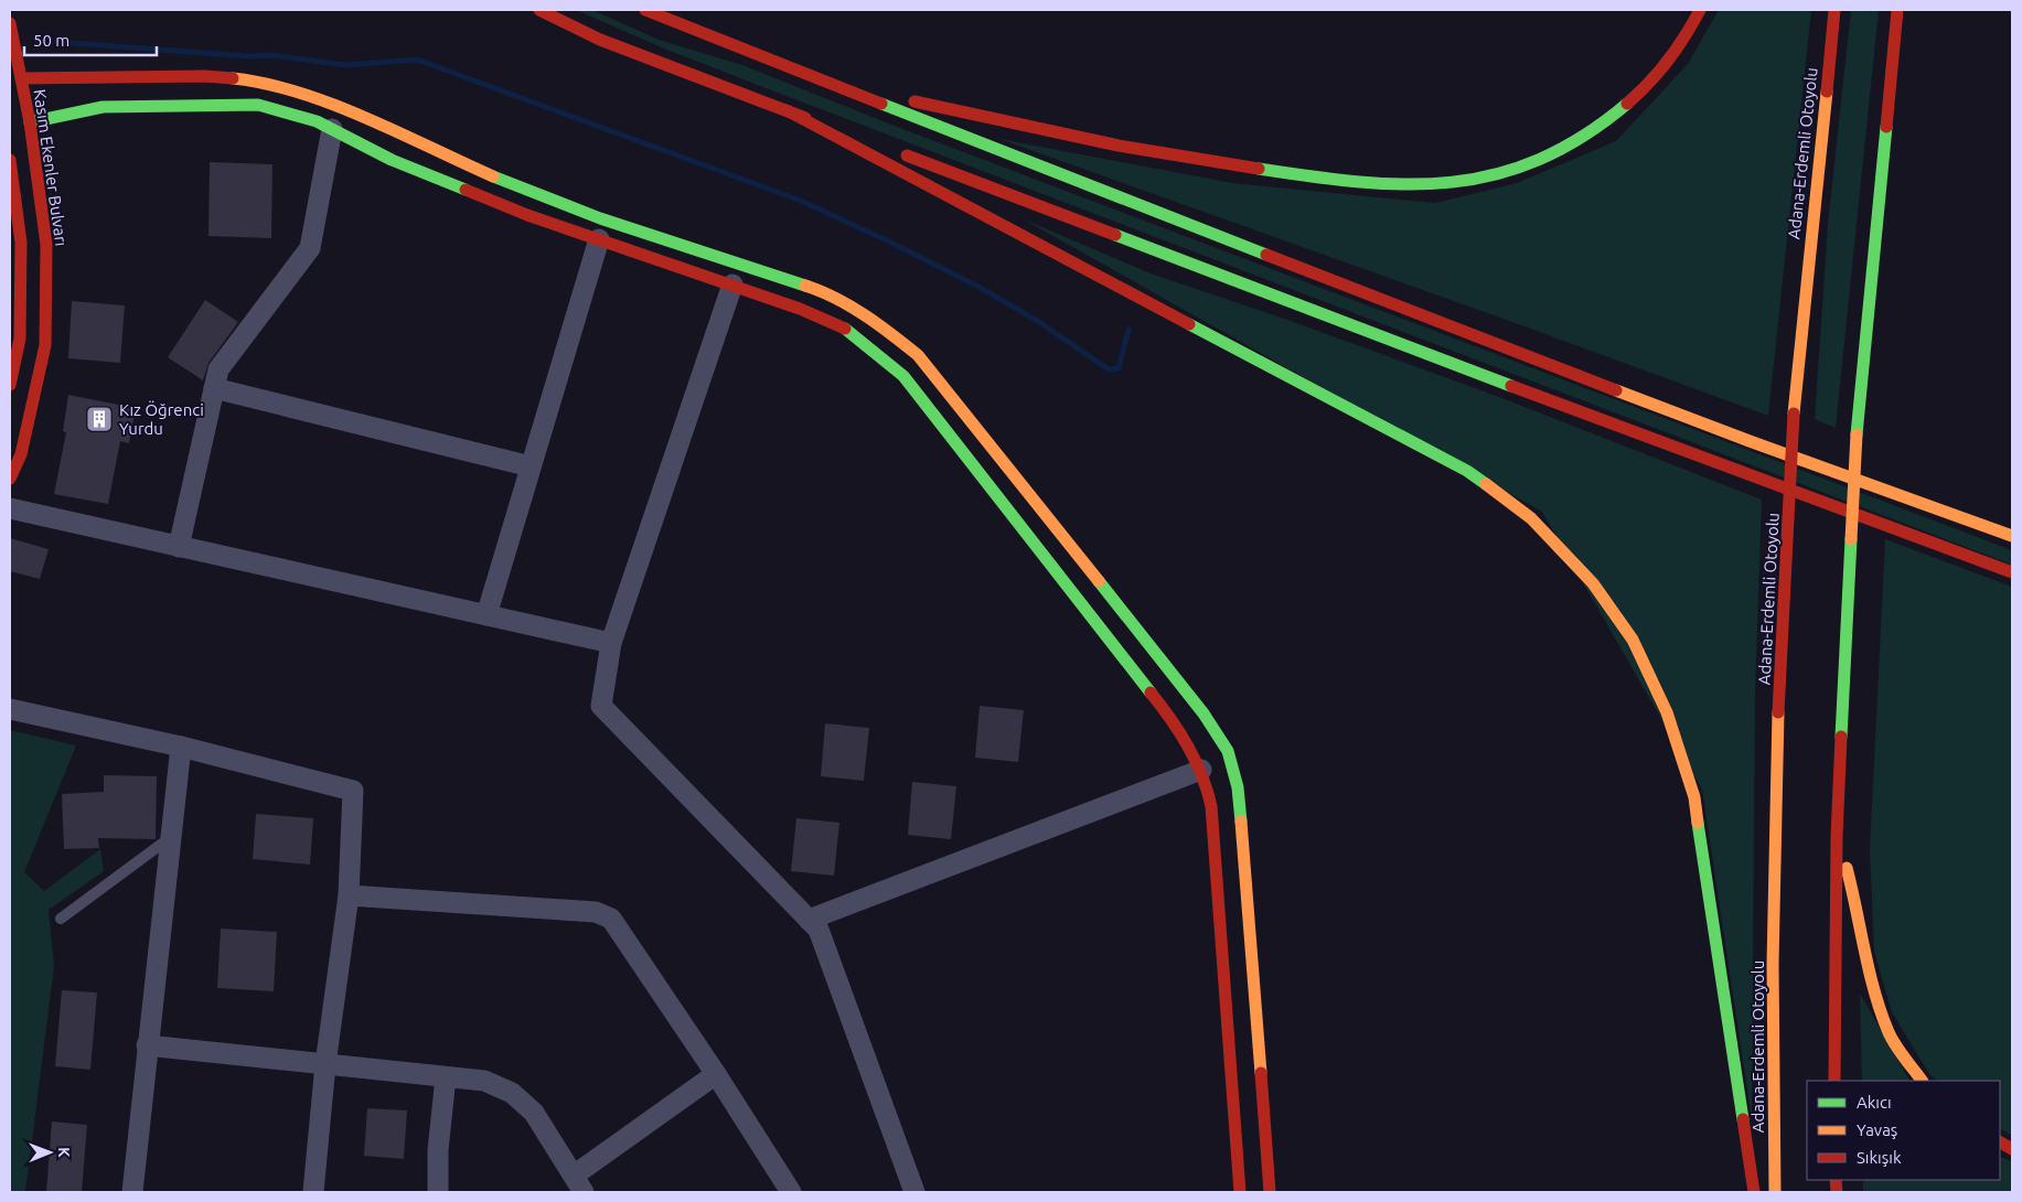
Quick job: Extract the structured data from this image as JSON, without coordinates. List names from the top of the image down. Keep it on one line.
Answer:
{"streets":{"main road":["Adana-Erdemli Otoyolu","Kasım Ekenler Bulvarı"]},"places":{"building":["Kız Öğrenci Yurdu"]},"legend":["Akıcı","Yavaş","Sıkışık"],"scale_bar":"50 m","north":"right"}
